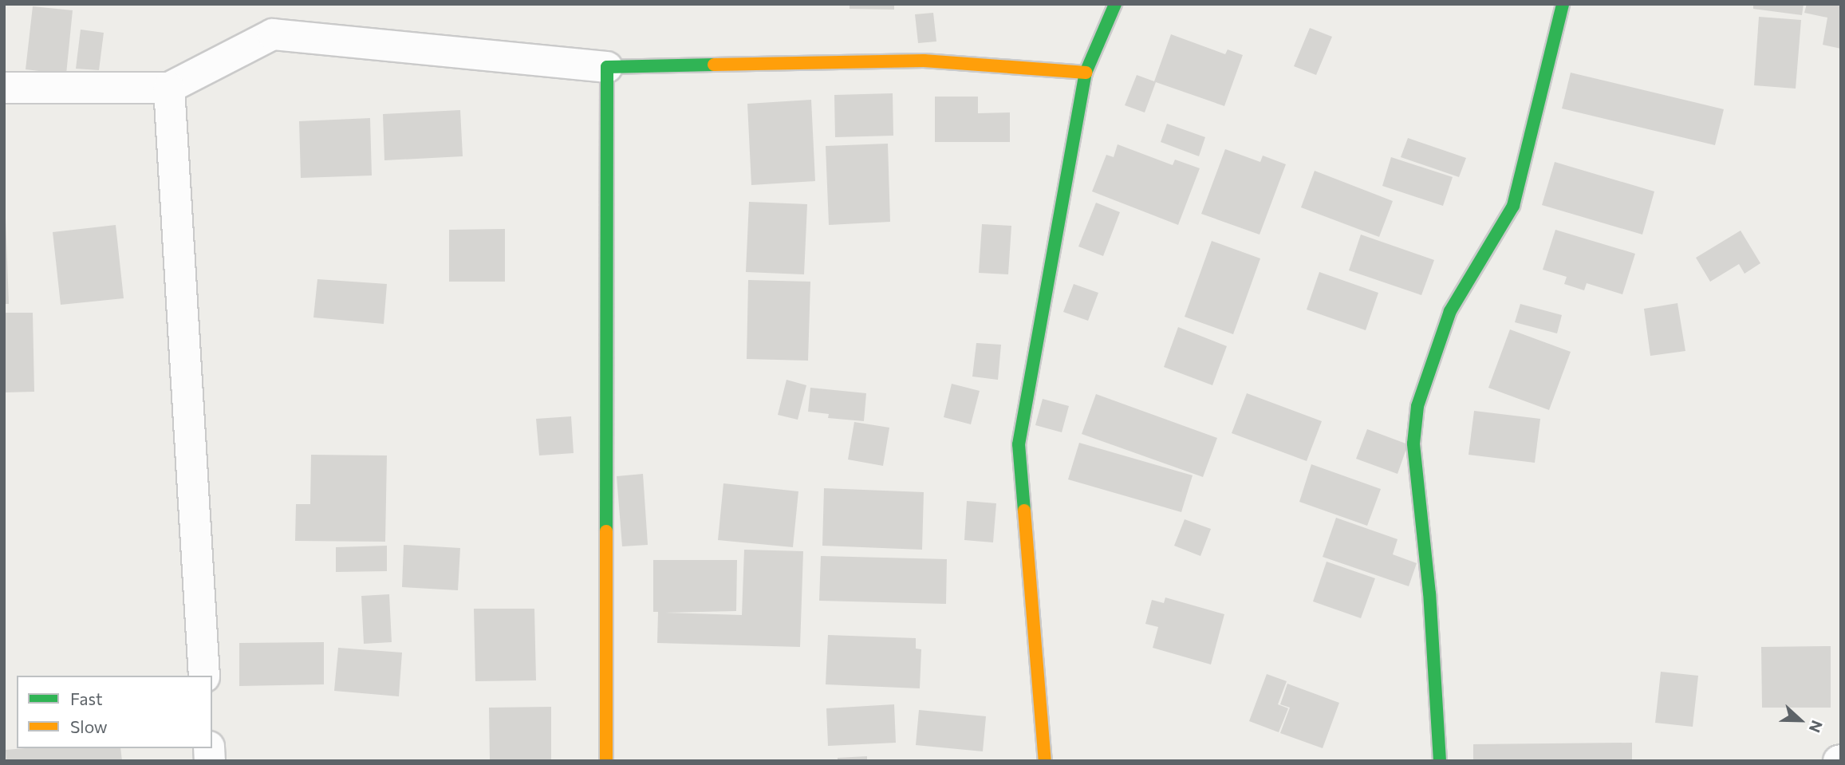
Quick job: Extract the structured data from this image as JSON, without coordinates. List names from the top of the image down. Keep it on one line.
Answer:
{"legend":["Fast","Slow"],"north":"right"}
